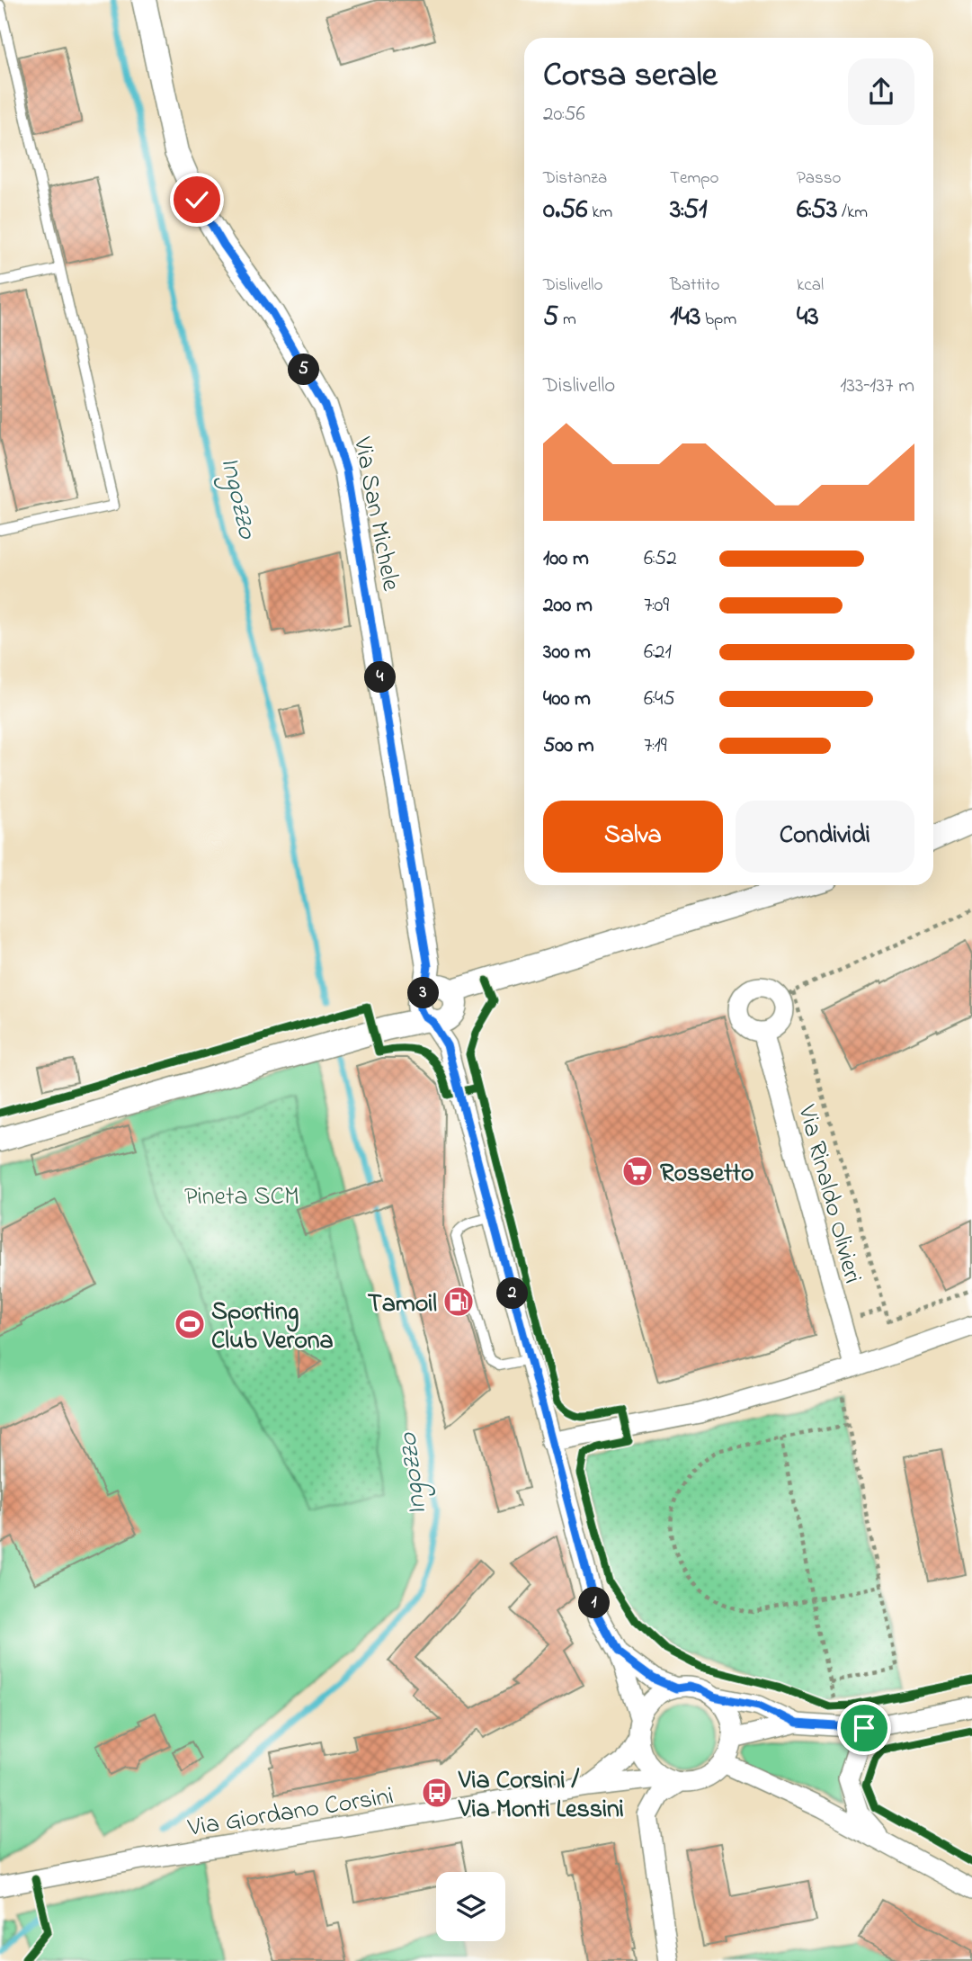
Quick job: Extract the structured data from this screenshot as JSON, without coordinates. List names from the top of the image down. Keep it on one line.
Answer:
{"streets":{"street":["Via San Michele","Via Rinaldo Olivieri","Via Giordano Corsini"]},"water":["Ingozzo"],"parks":["Pineta SCM"],"places":{"supermarket":["Rossetto"],"fuel station":["Tamoil"],"sports":["Sporting Club Verona"],"bus stop":["Via Corsini / Via Monti Lessini"]},"page":{"heading":["Corsa serale","20:56"],"stats":[["Distanza","0.56 km"],["Tempo","3:51"],["Passo","6:53 /km"],["Dislivello","5 m"],["Battito","143 bpm"],["kcal","43"]],"pins":["5","4","3","2","1"],"chart":["Dislivello","133–137 m"],"list":[{"name":"100 m","note":"6:52"},{"name":"200 m","note":"7:09"},{"name":"300 m","note":"6:21"},{"name":"400 m","note":"6:45"},{"name":"500 m","note":"7:19"}],"buttons":["Salva","Condividi"]}}
